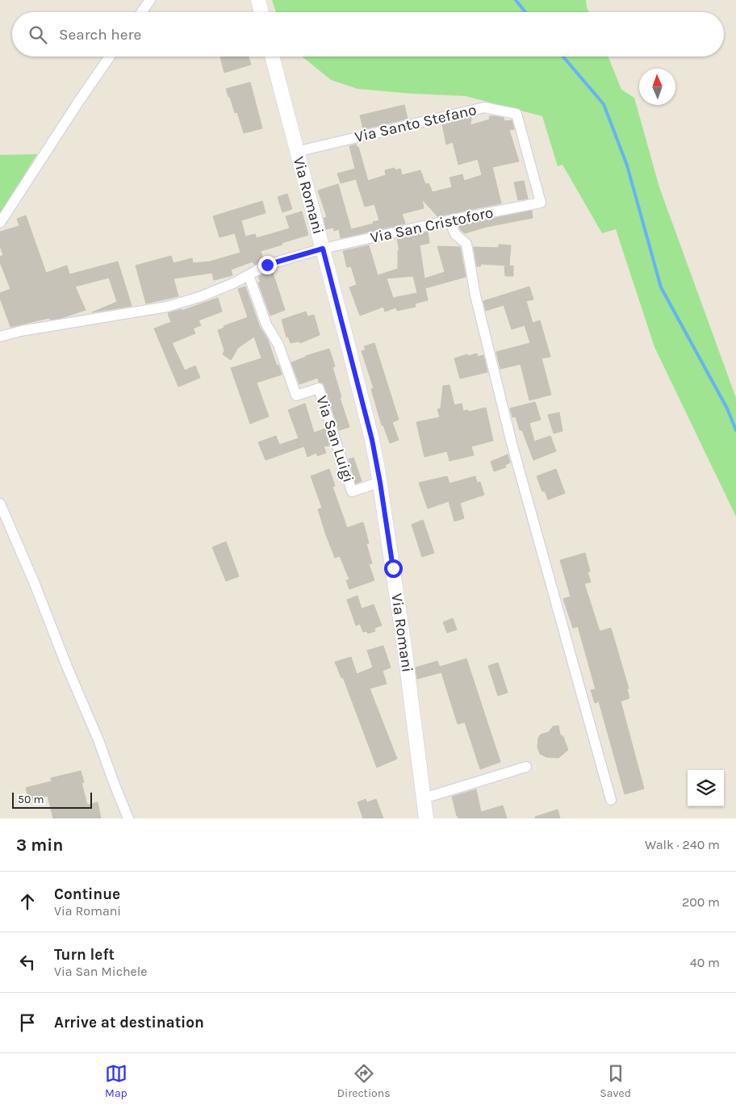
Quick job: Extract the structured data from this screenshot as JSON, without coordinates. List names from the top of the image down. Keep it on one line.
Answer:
{"streets":{"street":["Via Santo Stefano","Via Romani","Via San Cristoforo","Via San Luigi"]},"crossings":[["Via Santo Stefano","Via Romani"],["Via Santo Stefano","Via San Cristoforo"],["Via Romani","Via San Cristoforo"],["Via Romani","Via San Luigi"],["Via San Cristoforo","Via San Luigi"]],"scale_bar":"50 m","north":"top","page":{"search":"Search here","scale":"50 m","heading":["3 min","Walk · 240 m"],"list":[["Continue","Via Romani","200 m"],["Turn left","Via San Michele","40 m"],"Arrive at destination"],"nav":["Map","Directions","Saved"]}}
